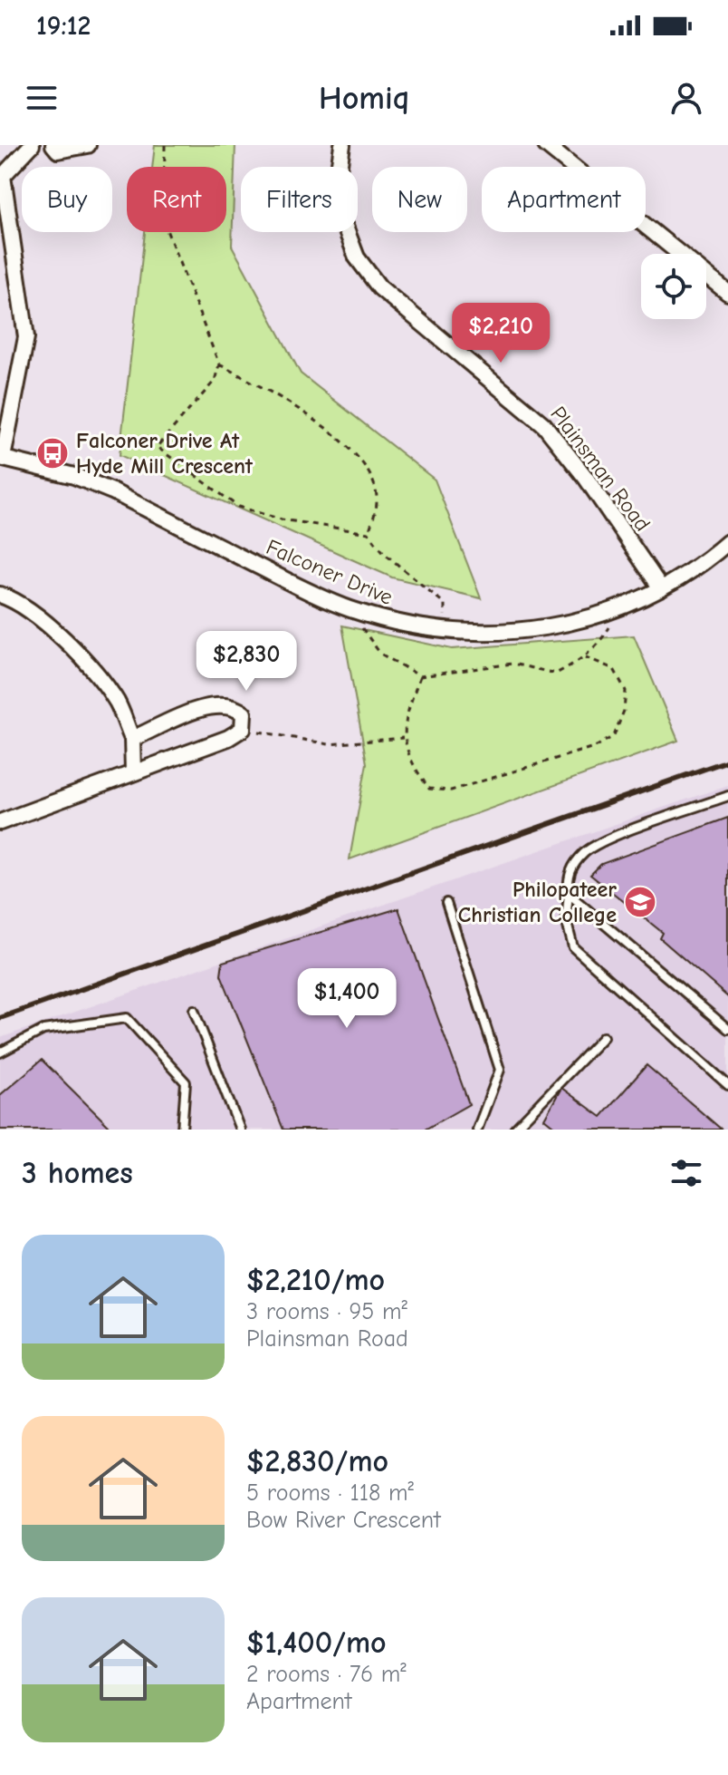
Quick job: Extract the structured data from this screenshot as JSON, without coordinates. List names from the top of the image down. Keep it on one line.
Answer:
{"streets":{"street":["Plainsman Road","Falconer Drive"]},"crossings":[["Plainsman Road","Falconer Drive"]],"places":{"bus stop":["Falconer Drive At Hyde Mill Crescent"],"school or university":["Philopateer Christian College"]},"page":{"status":"19:12","header":"Homiq","chip":["Buy","Rent","Filters","New","Apartment"],"price":["$2,210","$2,830","$1,400"],"heading":"3 homes","list":[{"name":"$2,210/mo","note":"3 rooms · 95 m² · Plainsman Road"},{"name":"$2,830/mo","note":"5 rooms · 118 m² · Bow River Crescent"},{"name":"$1,400/mo","note":"2 rooms · 76 m² · Apartment"}]}}
